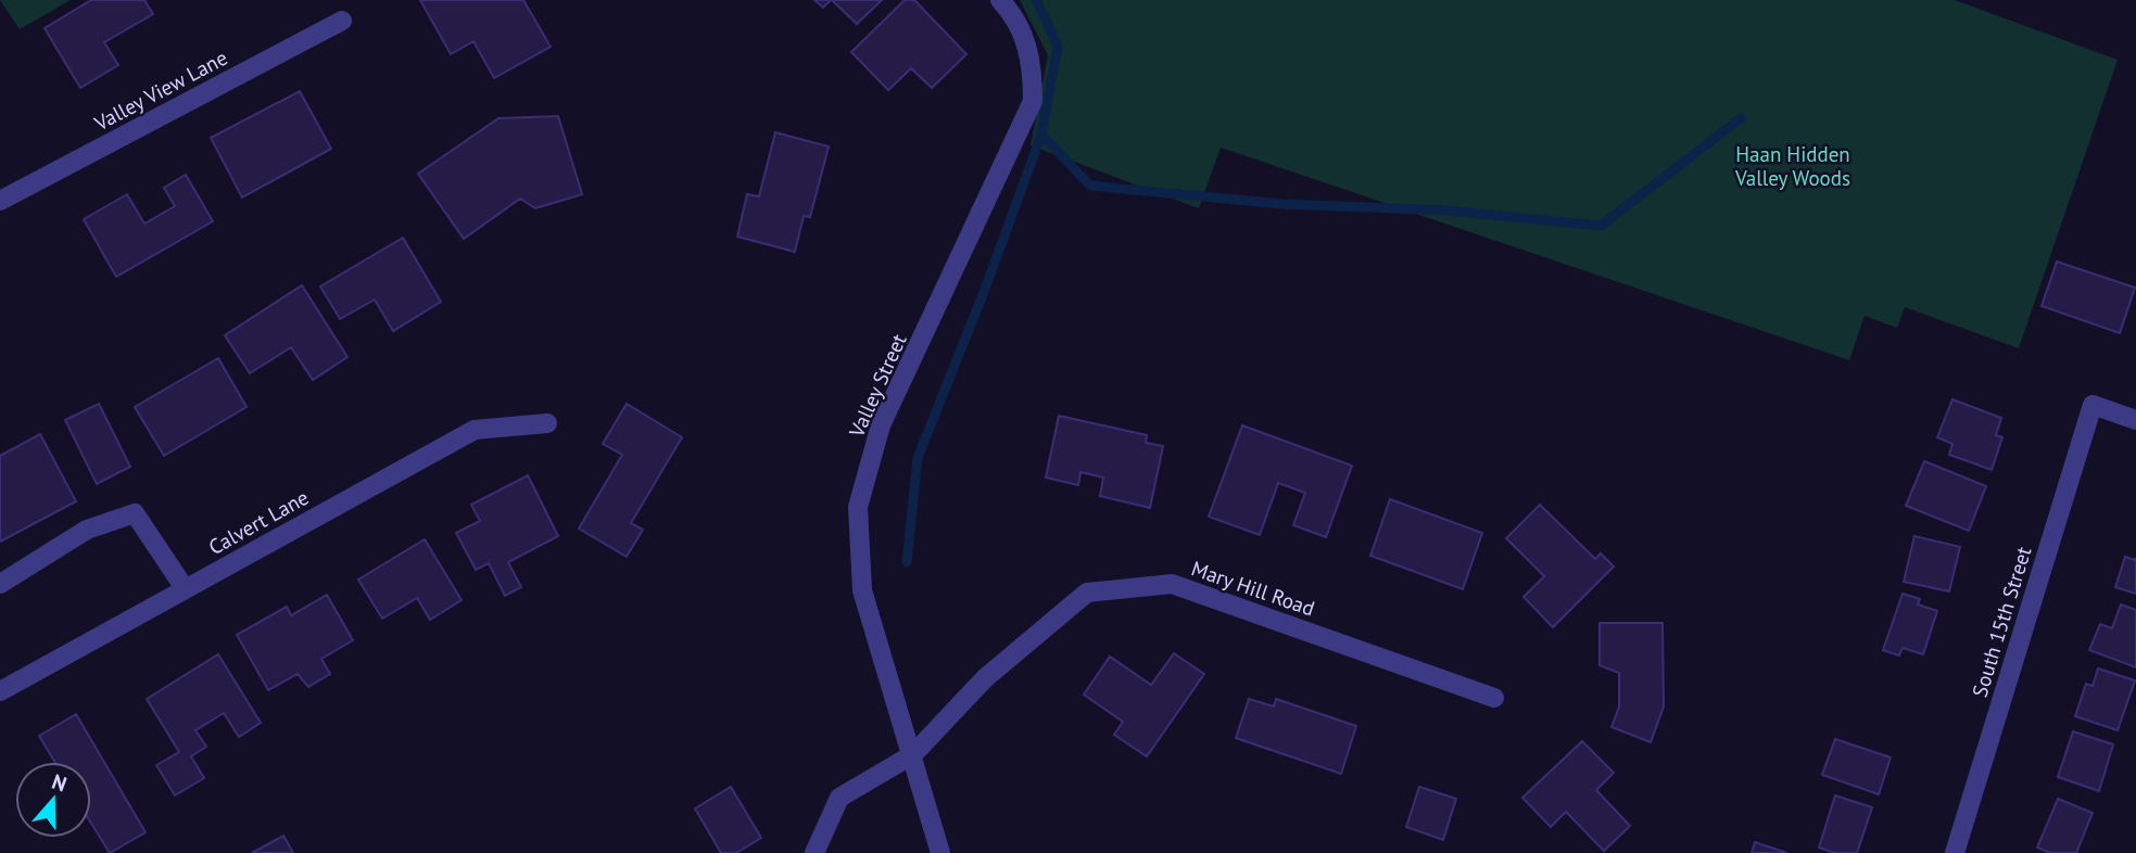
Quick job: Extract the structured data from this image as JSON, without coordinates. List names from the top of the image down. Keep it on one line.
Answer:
{"streets":{"street":["Valley View Lane","Valley Street","Calvert Lane","Mary Hill Road","South 15th Street"]},"crossings":[["Valley Street","Mary Hill Road"]],"parks":["Haan Hidden Valley Woods"],"north":"top"}
